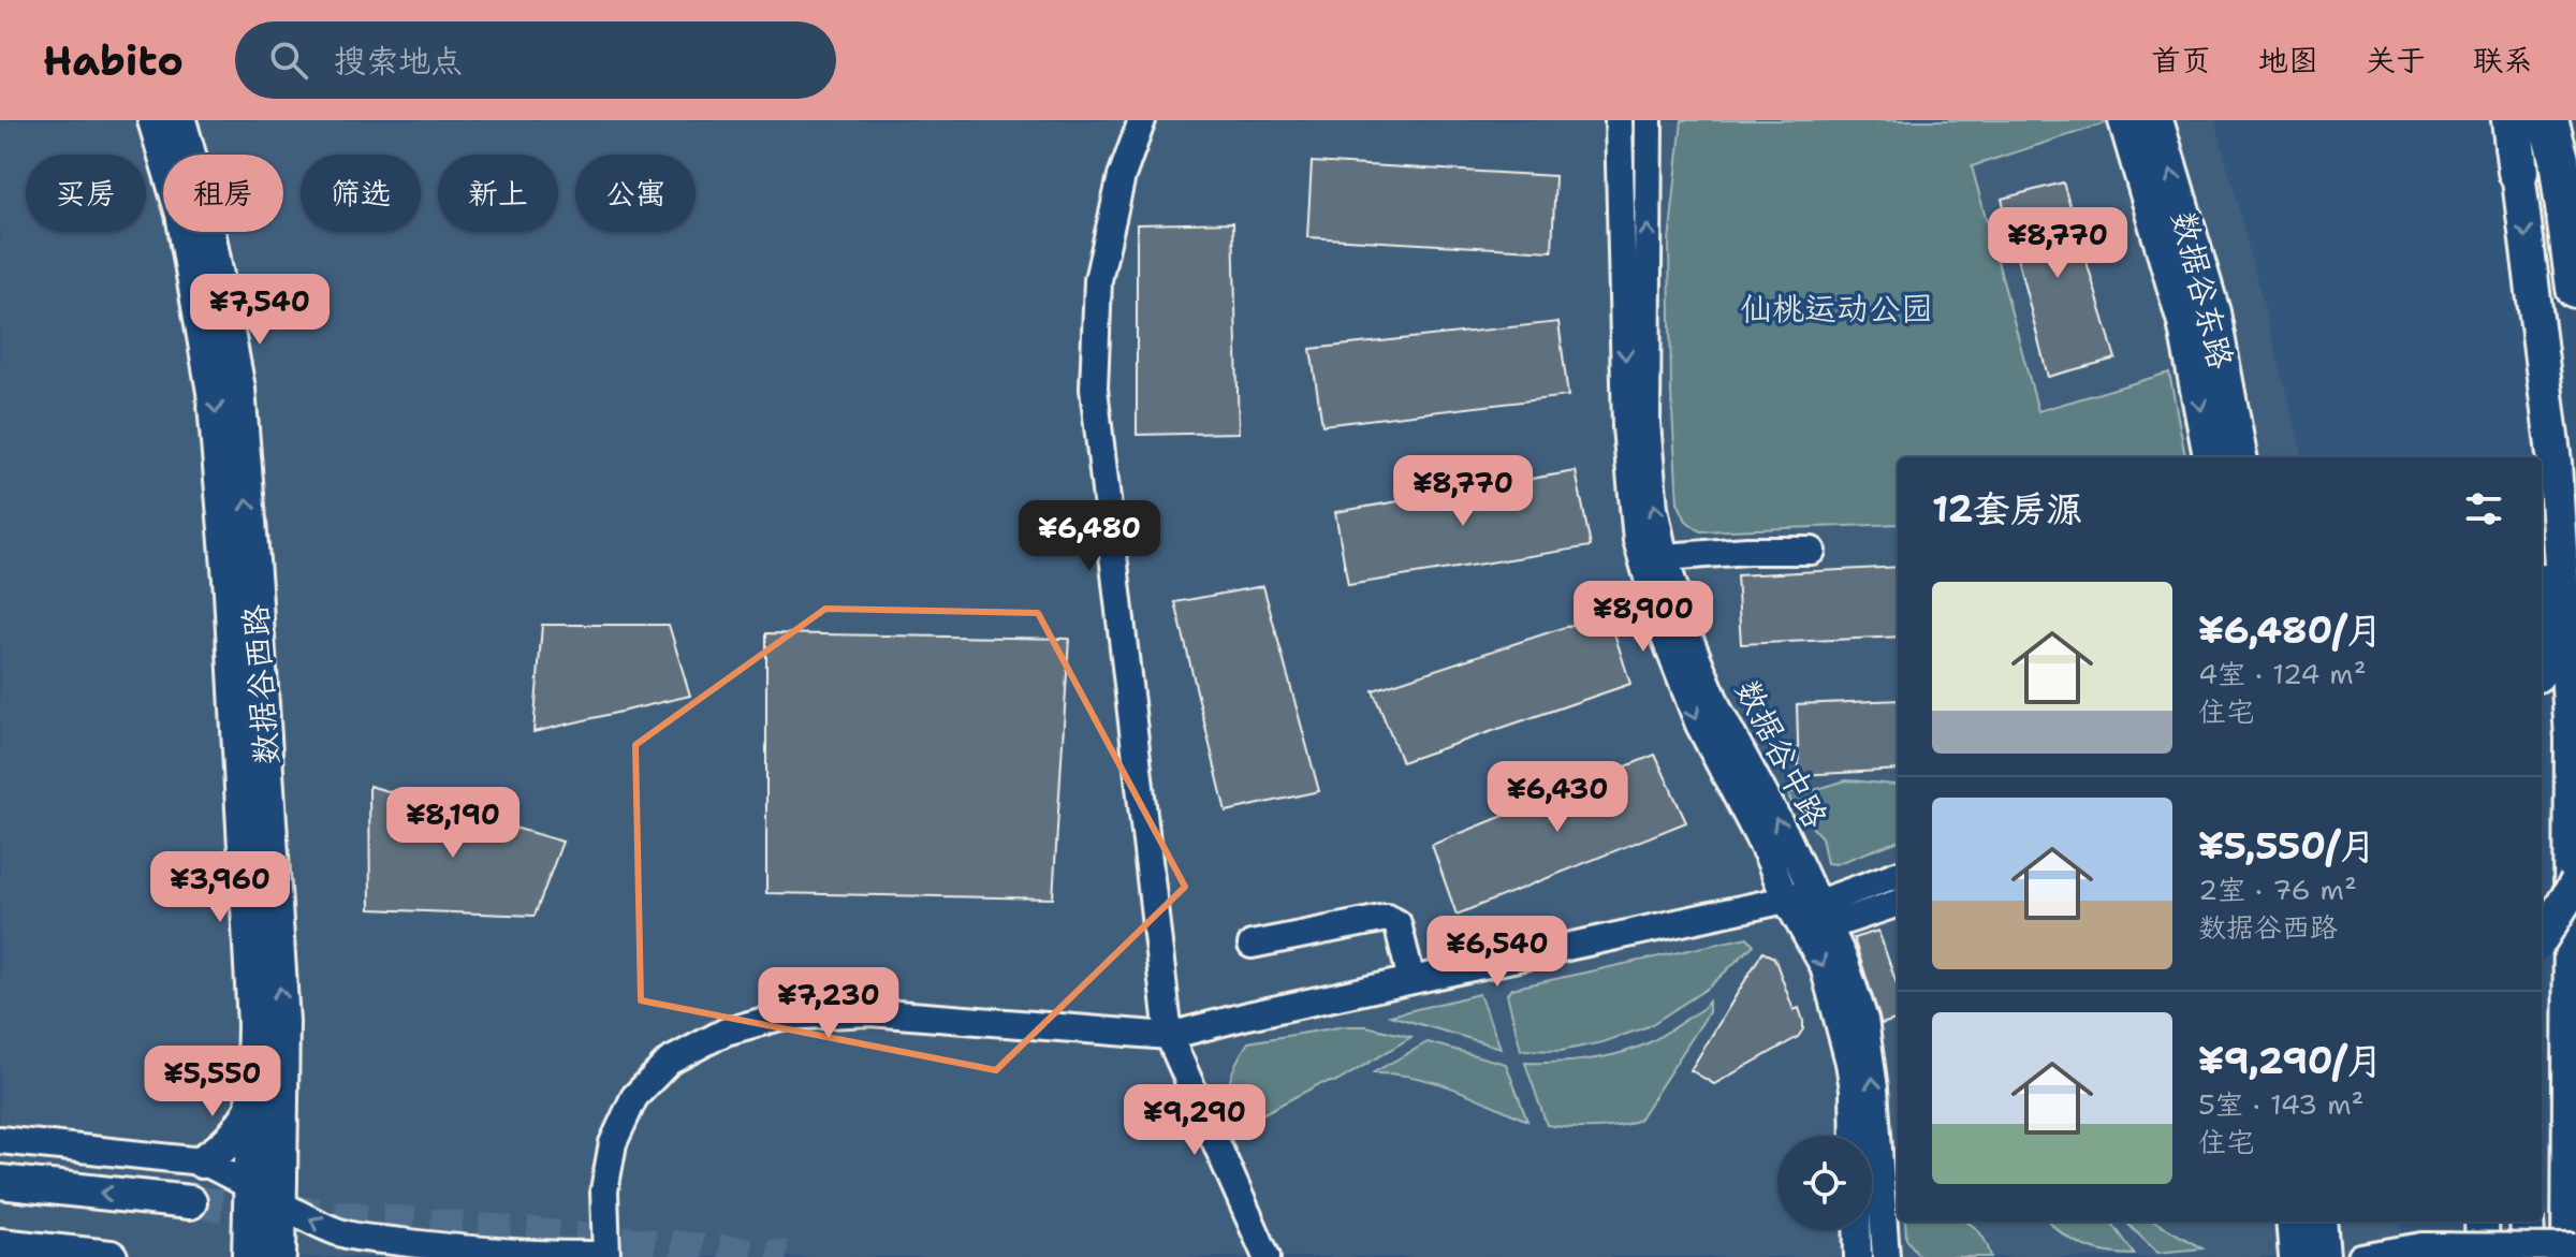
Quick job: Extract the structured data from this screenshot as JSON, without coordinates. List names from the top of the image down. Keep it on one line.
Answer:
{"streets":{"main road":["数据谷东路","数据谷西路"],"street":["数据谷中路"]},"parks":["仙桃运动公园"],"page":{"header":"Habito","search":"搜索地点","nav":["首页","地图","关于","联系"],"chip":["买房","租房","筛选","新上","公寓"],"price":["¥8,770","¥7,540","¥8,770","¥6,480","¥8,900","¥6,430","¥8,190","¥3,960","¥6,540","¥7,230","¥5,550","¥9,290"],"heading":"12套房源","list":[{"name":"¥6,480/月","note":"4室 · 124 m² · 住宅"},{"name":"¥5,550/月","note":"2室 · 76 m² · 数据谷西路"},{"name":"¥9,290/月","note":"5室 · 143 m² · 住宅"}]}}
